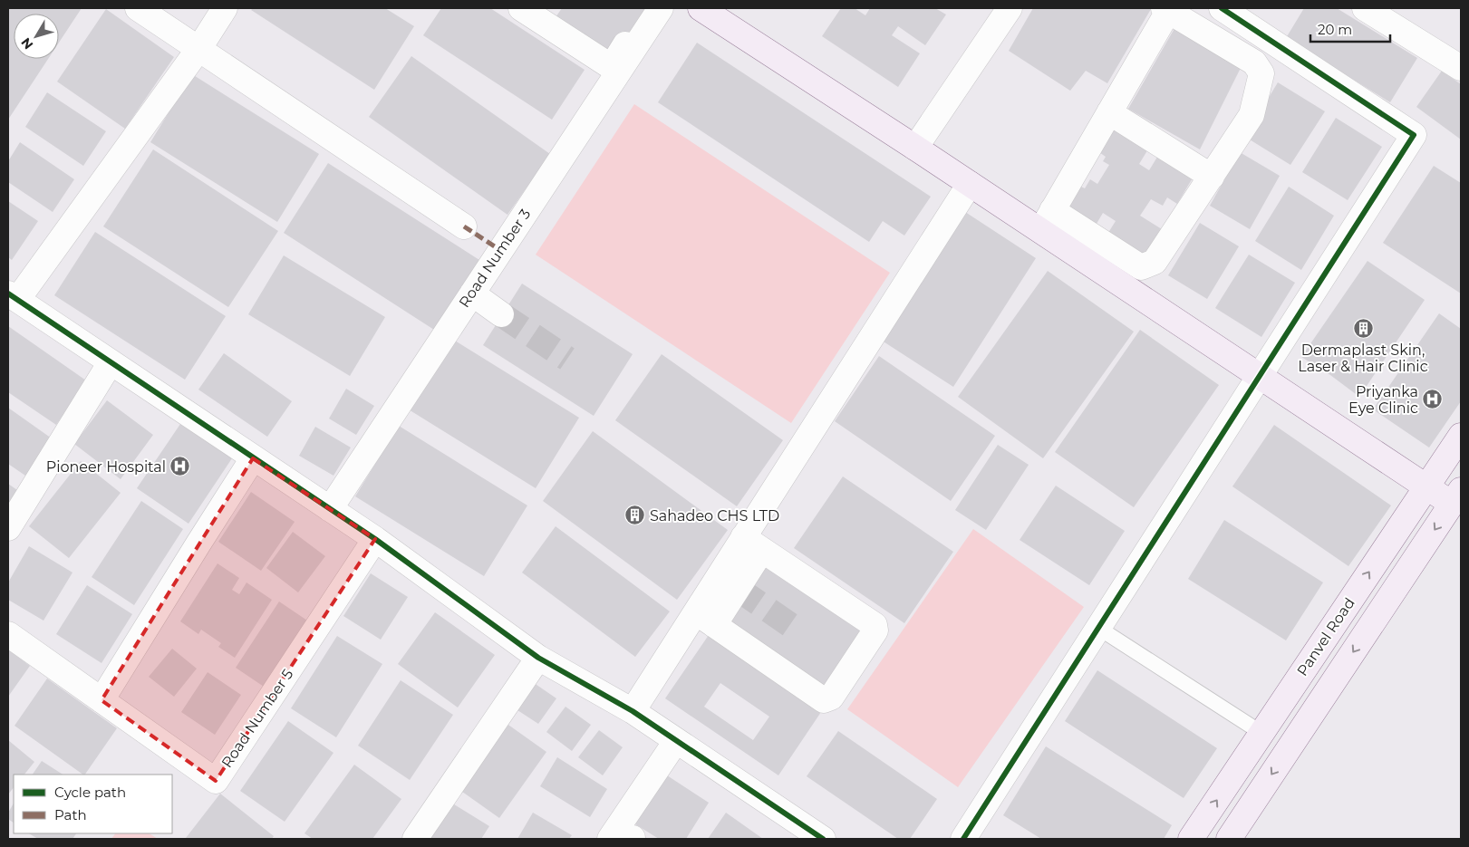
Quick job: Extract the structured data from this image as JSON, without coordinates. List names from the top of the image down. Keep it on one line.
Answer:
{"streets":{"street":["Road Number 3","Panvel Road","Road Number 5"]},"places":{"building":["Dermaplast Skin, Laser & Hair Clinic","Sahadeo CHS LTD"],"hospital":["Priyanka Eye Clinic","Pioneer Hospital"]},"legend":["Cycle path","Path"],"scale_bar":"20 m","north":"bottom left"}
